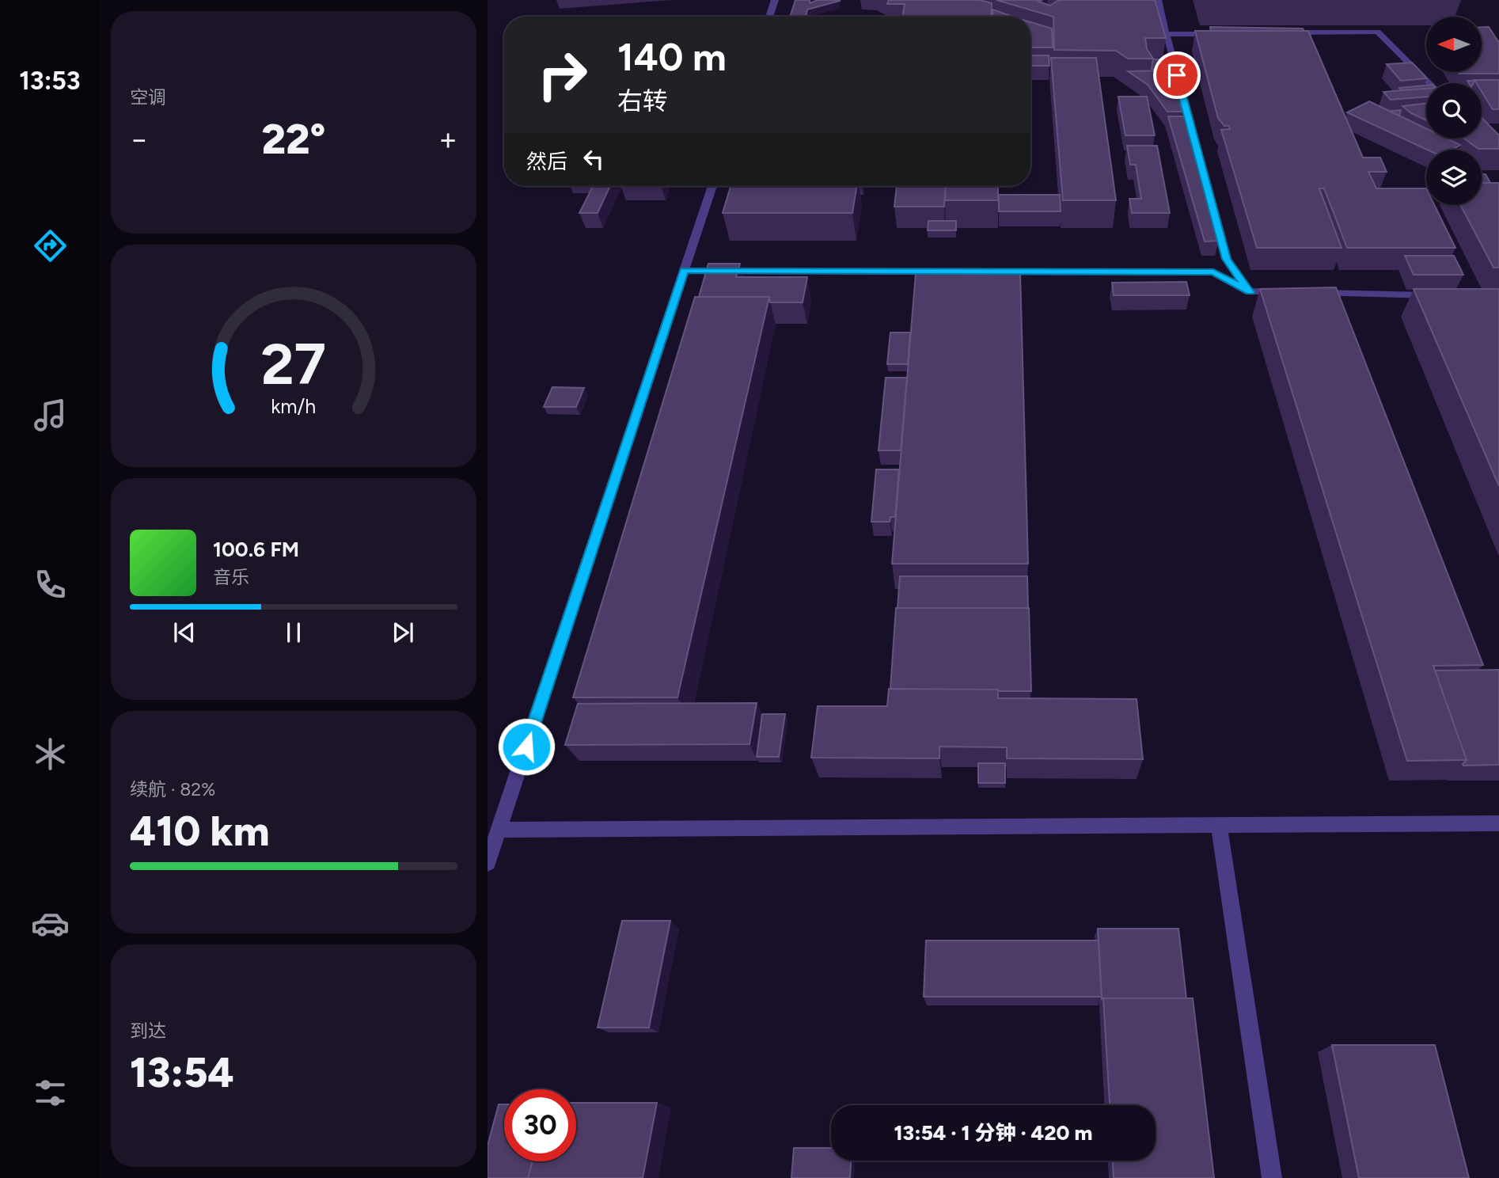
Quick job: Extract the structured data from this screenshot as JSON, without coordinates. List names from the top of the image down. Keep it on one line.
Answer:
{"north":"left","page":{"tabs":"13:53","tile":["空调",["续航 · 82%","410 km"],["到达","13:54"]],"turn":["140 m","右转"],"heat":["−","22°","+"],"then":"然后","song":["100.6 FM","音乐"],"limit":"30","trip":"13:54 · 1 分钟 · 420 m","gauge":["27","km/h"]}}
